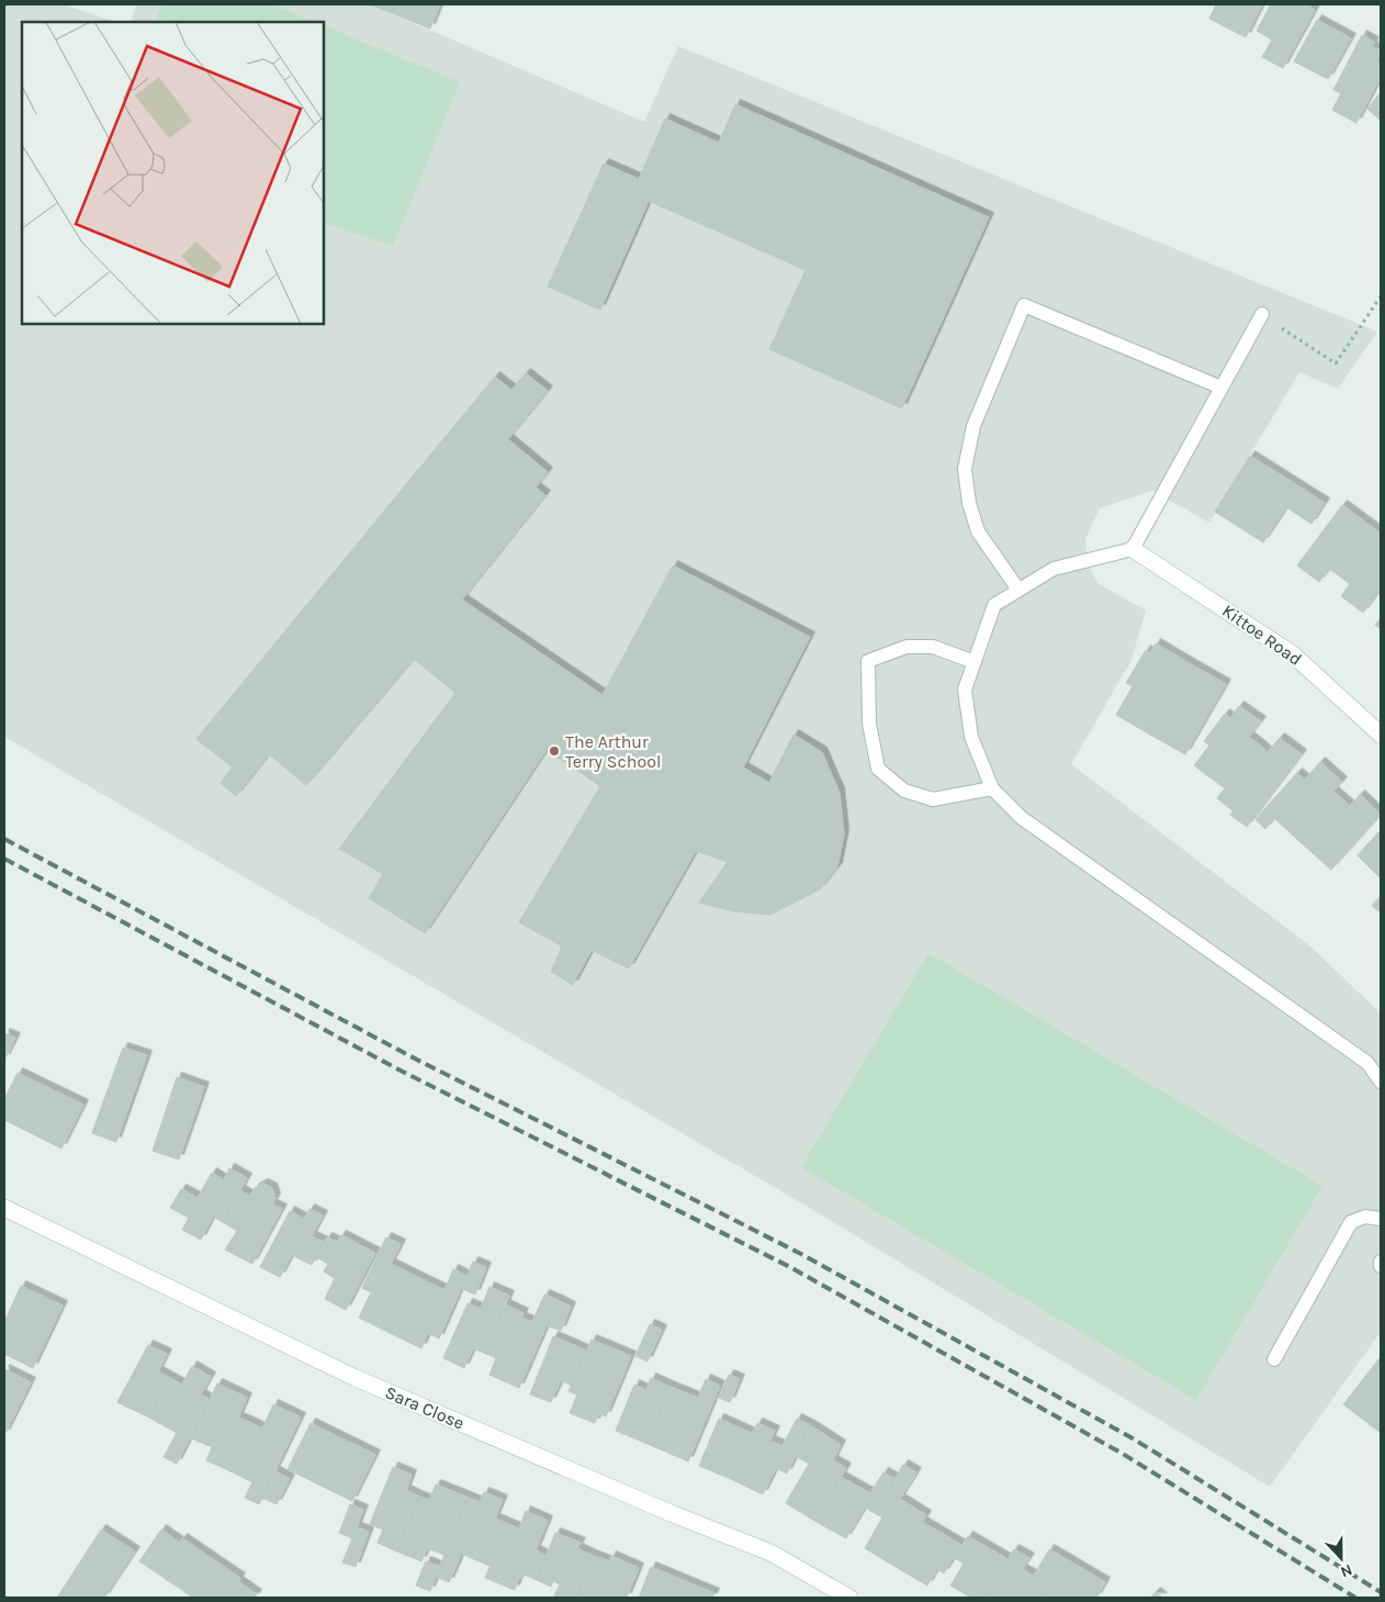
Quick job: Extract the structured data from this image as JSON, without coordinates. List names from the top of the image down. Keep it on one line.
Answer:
{"streets":{"street":["Kittoe Road","Sara Close"]},"places":["The Arthur Terry School"],"north":"bottom"}
